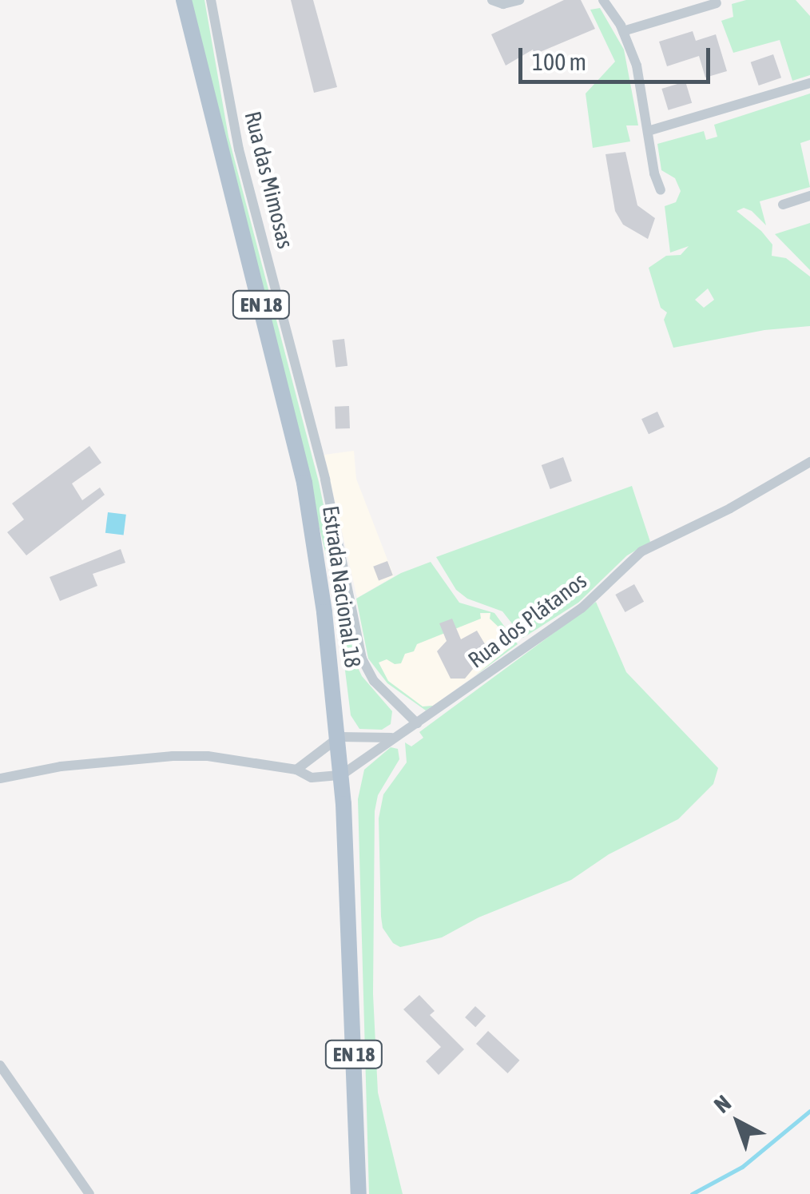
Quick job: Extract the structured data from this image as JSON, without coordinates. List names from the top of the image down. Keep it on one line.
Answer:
{"streets":{"main road":["EN 18","Estrada Nacional 18"],"street":["Rua das Mimosas","Rua dos Plátanos"]},"crossings":[["Rua das Mimosas","Rua dos Plátanos"],["Estrada Nacional 18","Rua dos Plátanos"]],"scale_bar":"100 m","north":"top left"}
